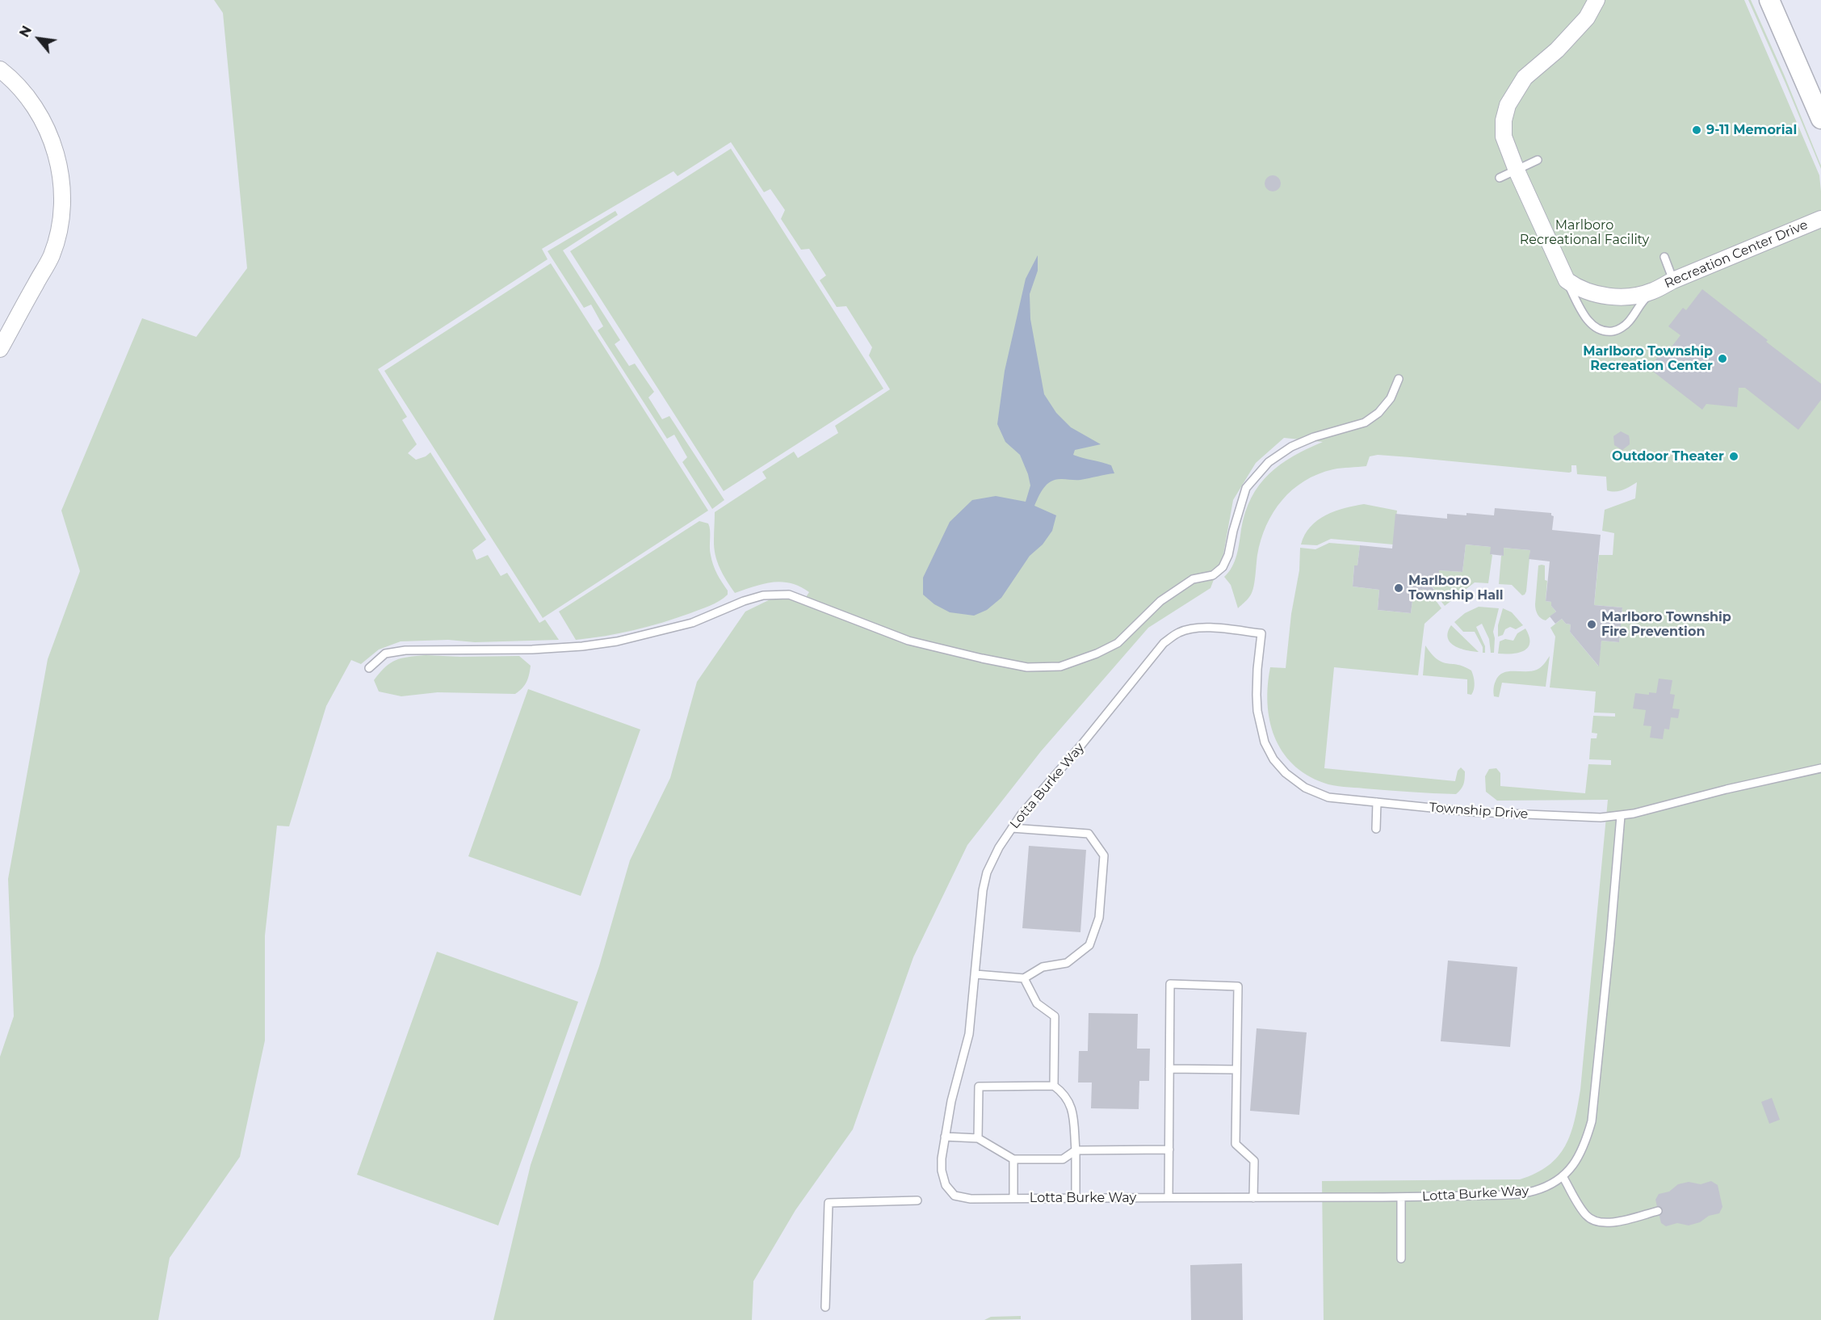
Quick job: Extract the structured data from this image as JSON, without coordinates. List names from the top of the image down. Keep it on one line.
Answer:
{"streets":{"street":["Recreation Center Drive"],"lane":["Lotta Burke Way","Township Drive"]},"crossings":[["Lotta Burke Way","Township Drive"]],"parks":["Marlboro Recreational Facility"],"places":["9-11 Memorial","Marlboro Township Recreation Center","Outdoor Theater","Marlboro Township Hall","Marlboro Township Fire Prevention"],"north":"top left"}
